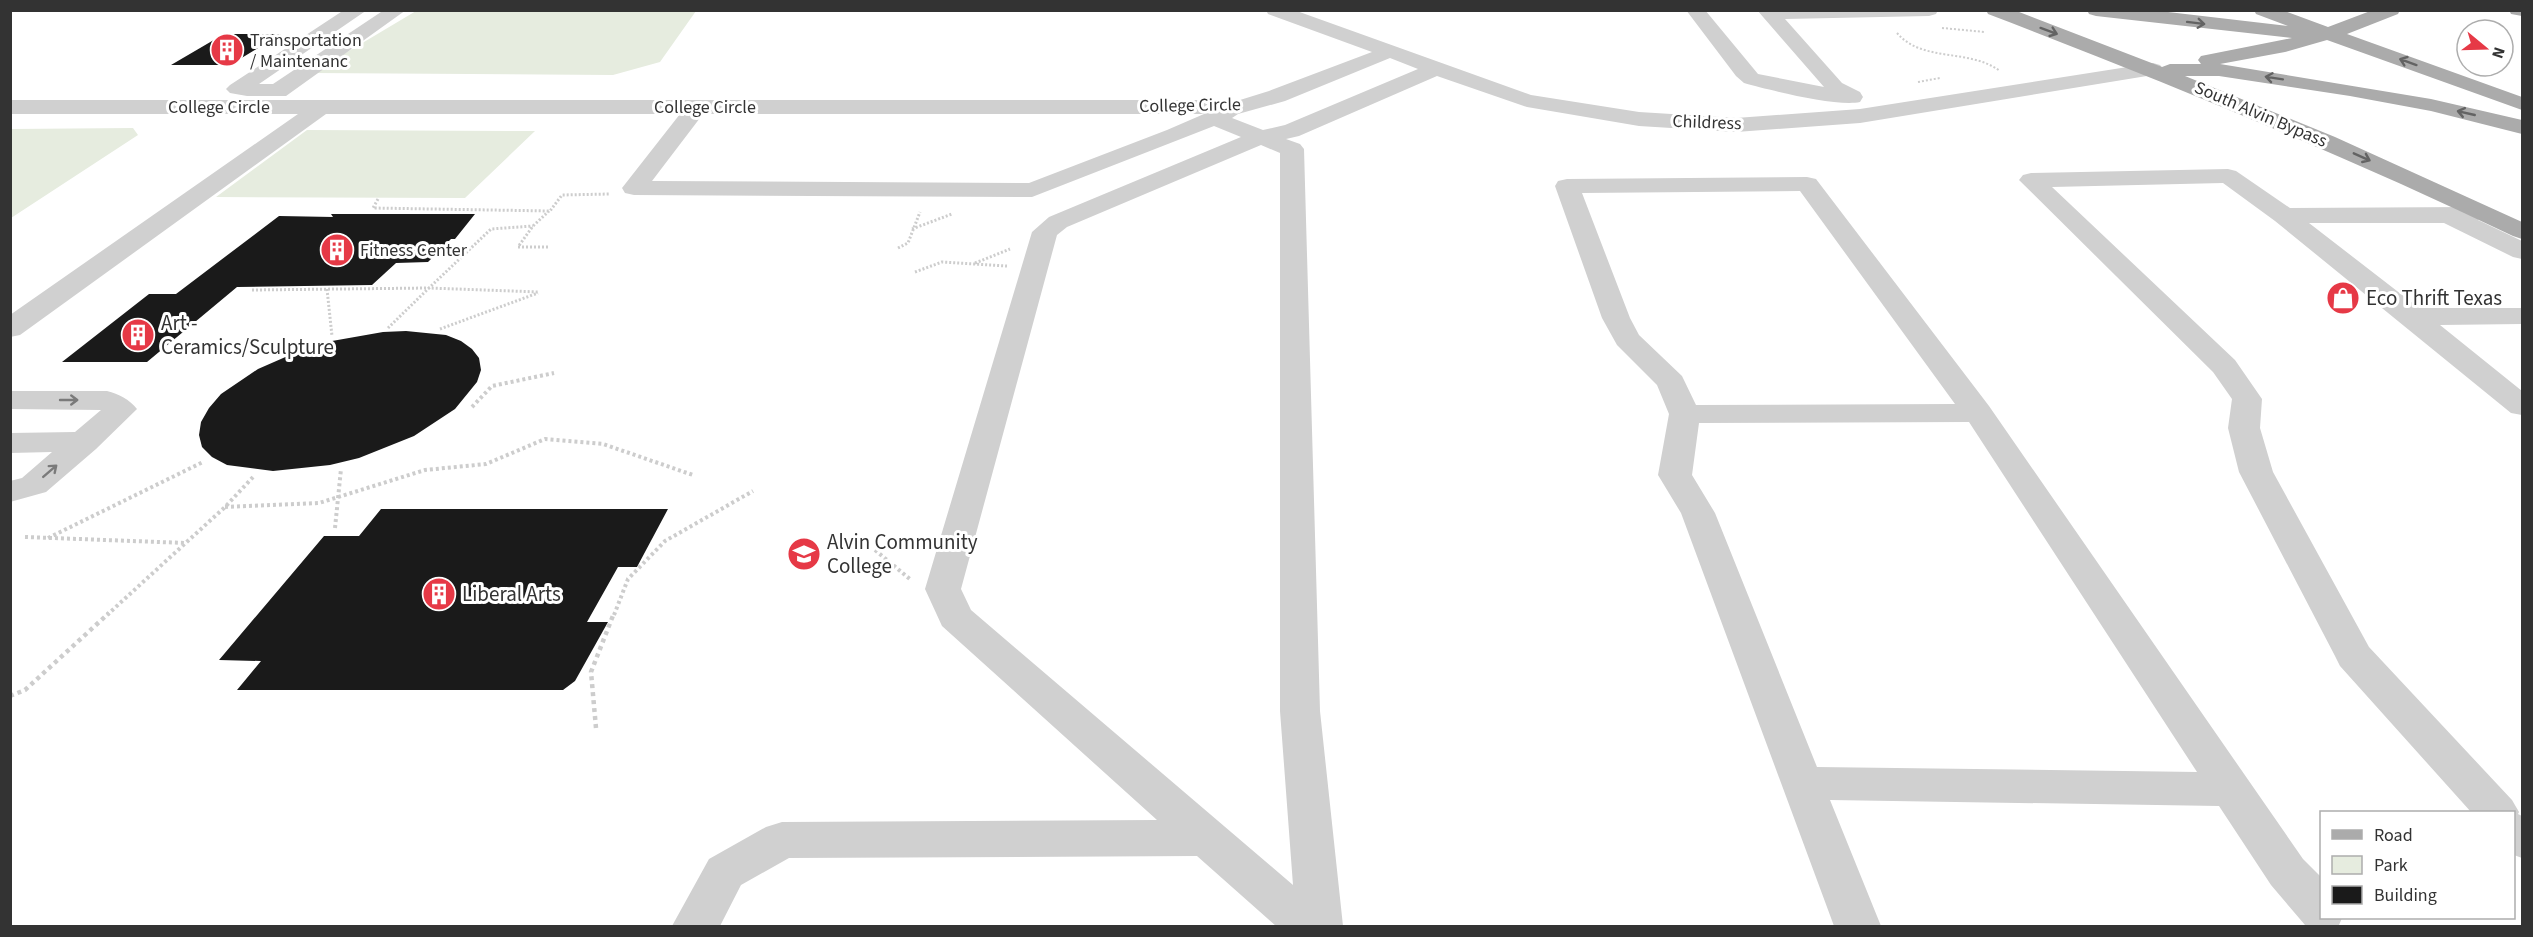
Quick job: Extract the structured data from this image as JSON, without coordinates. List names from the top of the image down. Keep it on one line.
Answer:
{"streets":{"main road":["South Alvin Bypass"],"street":["College Circle","Childress"]},"crossings":[["College Circle","Childress"],["South Alvin Bypass","Childress"]],"places":{"building":["Transportation / Maintenanc","Fitness Center","Art - Ceramics/Sculpture","Liberal Arts"],"shop":["Eco Thrift Texas"],"school or university":["Alvin Community College"]},"legend":["Road","Park","Building"],"north":"right"}
